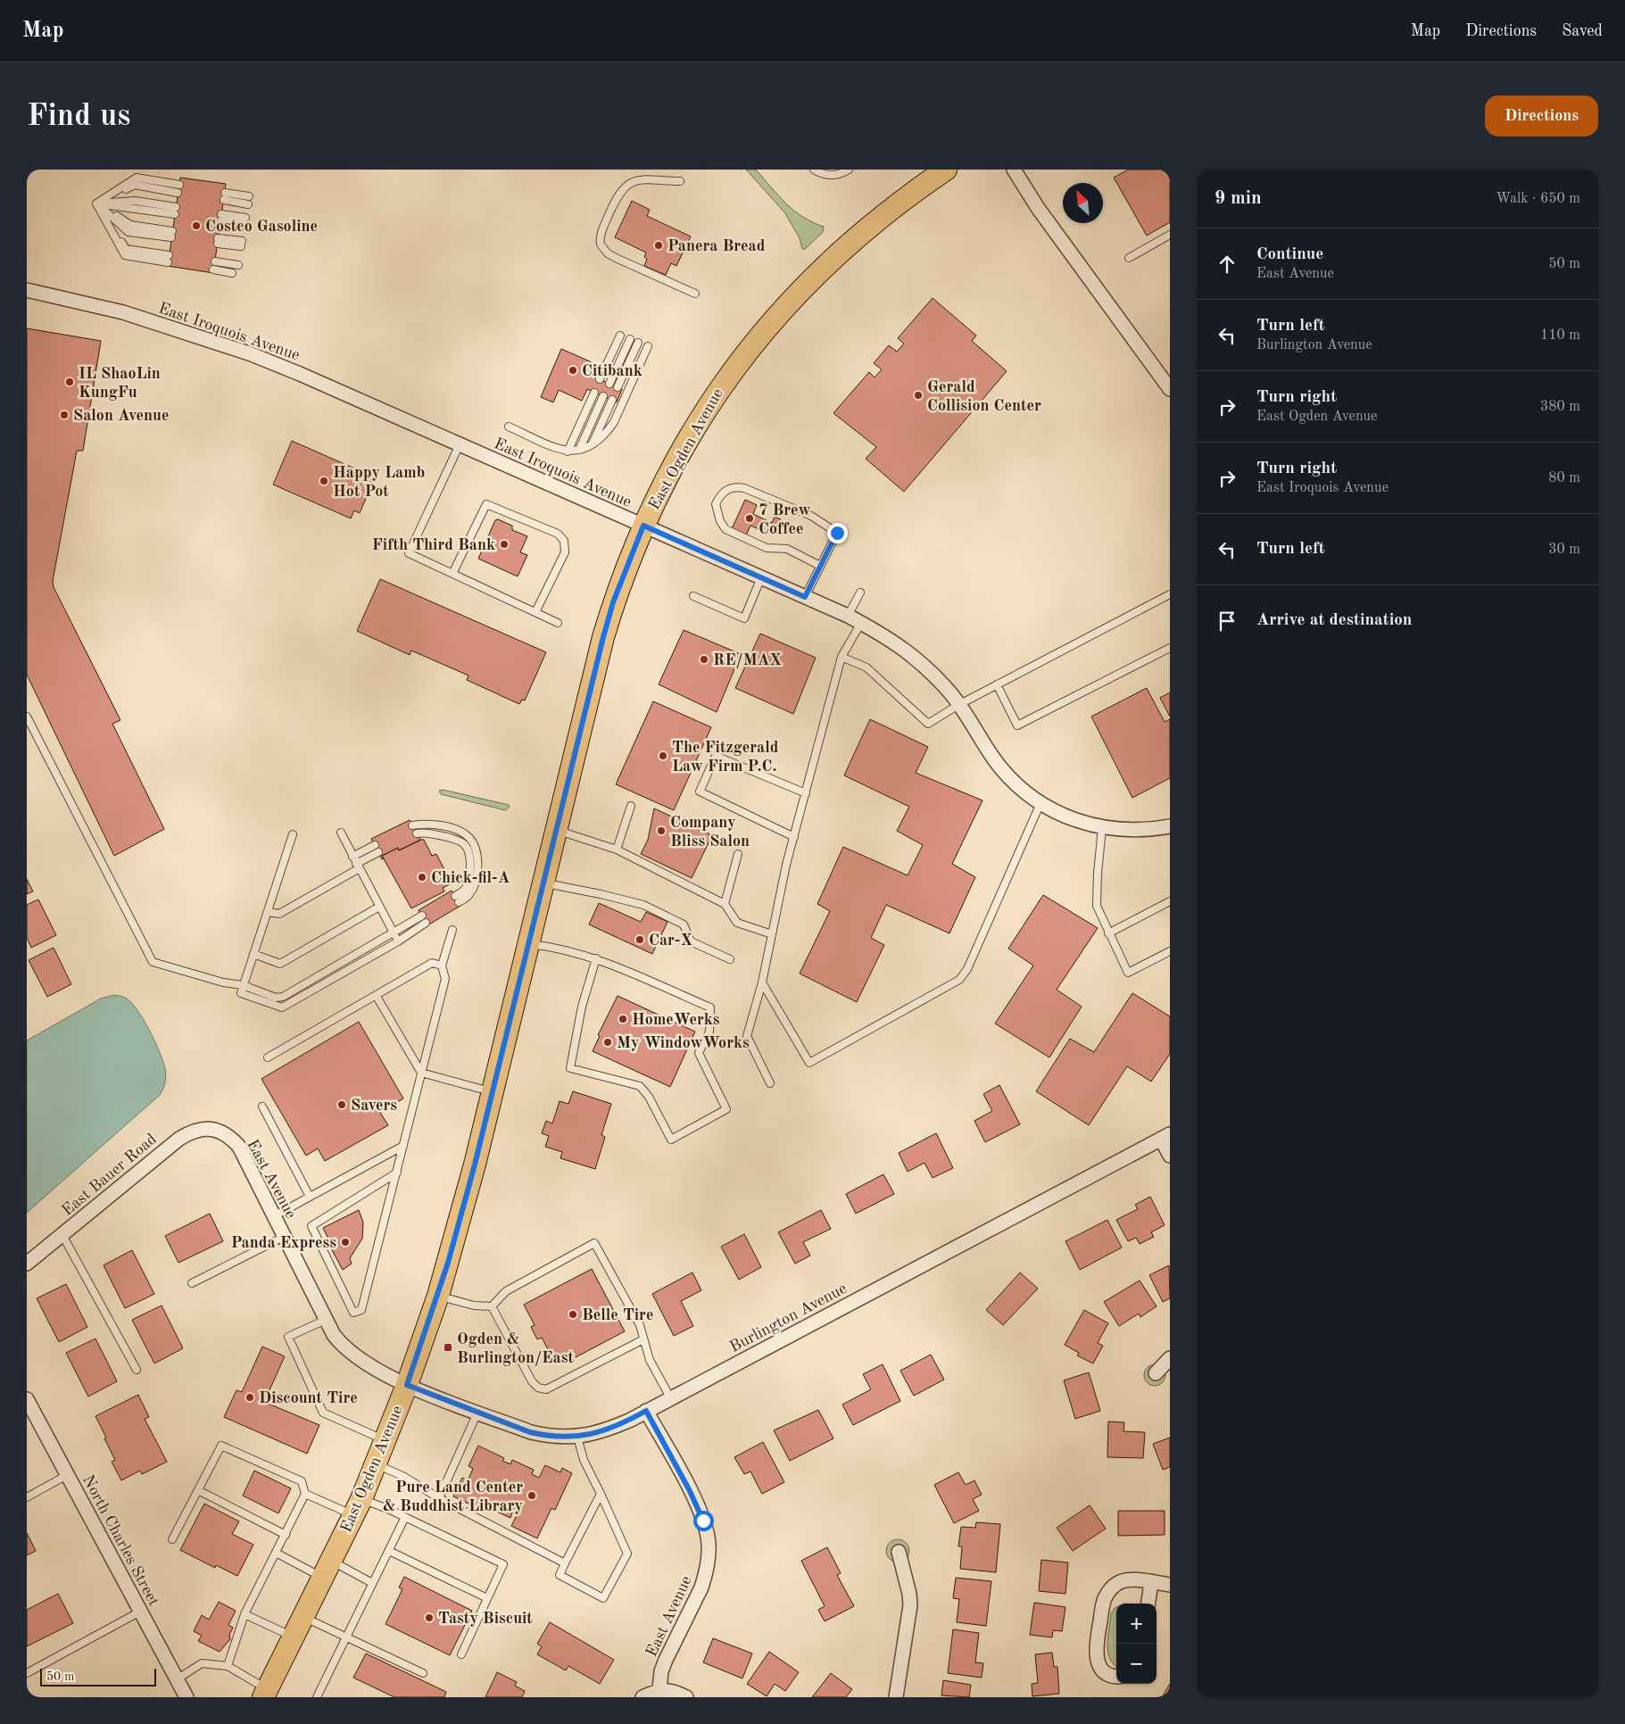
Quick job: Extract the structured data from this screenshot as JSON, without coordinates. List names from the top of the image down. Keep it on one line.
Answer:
{"streets":{"main road":["East Ogden Avenue"],"street":["East Iroquois Avenue","East Bauer Road","East Avenue","Burlington Avenue","North Charles Street"]},"crossings":[["East Iroquois Avenue","East Ogden Avenue"],["East Ogden Avenue","East Avenue"],["East Ogden Avenue","Burlington Avenue"],["East Bauer Road","East Avenue"],["East Avenue","Burlington Avenue"]],"places":{"other":["Costco Gasoline","Panera Bread","Citibank","IL ShaoLin KungFu","Gerald Collision Center","Salon Avenue","Happy Lamb Hot Pot","7 Brew Coffee","Fifth Third Bank","RE/MAX","The Fitzgerald Law Firm P.C.","Company Bliss Salon","Chick-fil-A","Car-X","HomeWerks","My WindowWorks","Savers","Panda Express","Belle Tire","Discount Tire","Pure Land Center & Buddhist Library","Tasty Biscuit"],"transit":["Ogden & Burlington/East"]},"scale_bar":"50 m","north":"top left","page":{"header":"Map","nav":["Map","Directions","Saved"],"buttons":"Directions","title":"Find us","heading":["9 min","Walk · 650 m"],"list":[["Continue","East Avenue","50 m"],["Turn left","Burlington Avenue","110 m"],["Turn right","East Ogden Avenue","380 m"],["Turn right","East Iroquois Avenue","80 m"],["Turn left","30 m"],"Arrive at destination"],"map_buttons":["+","−"],"scale":"50 m"}}
